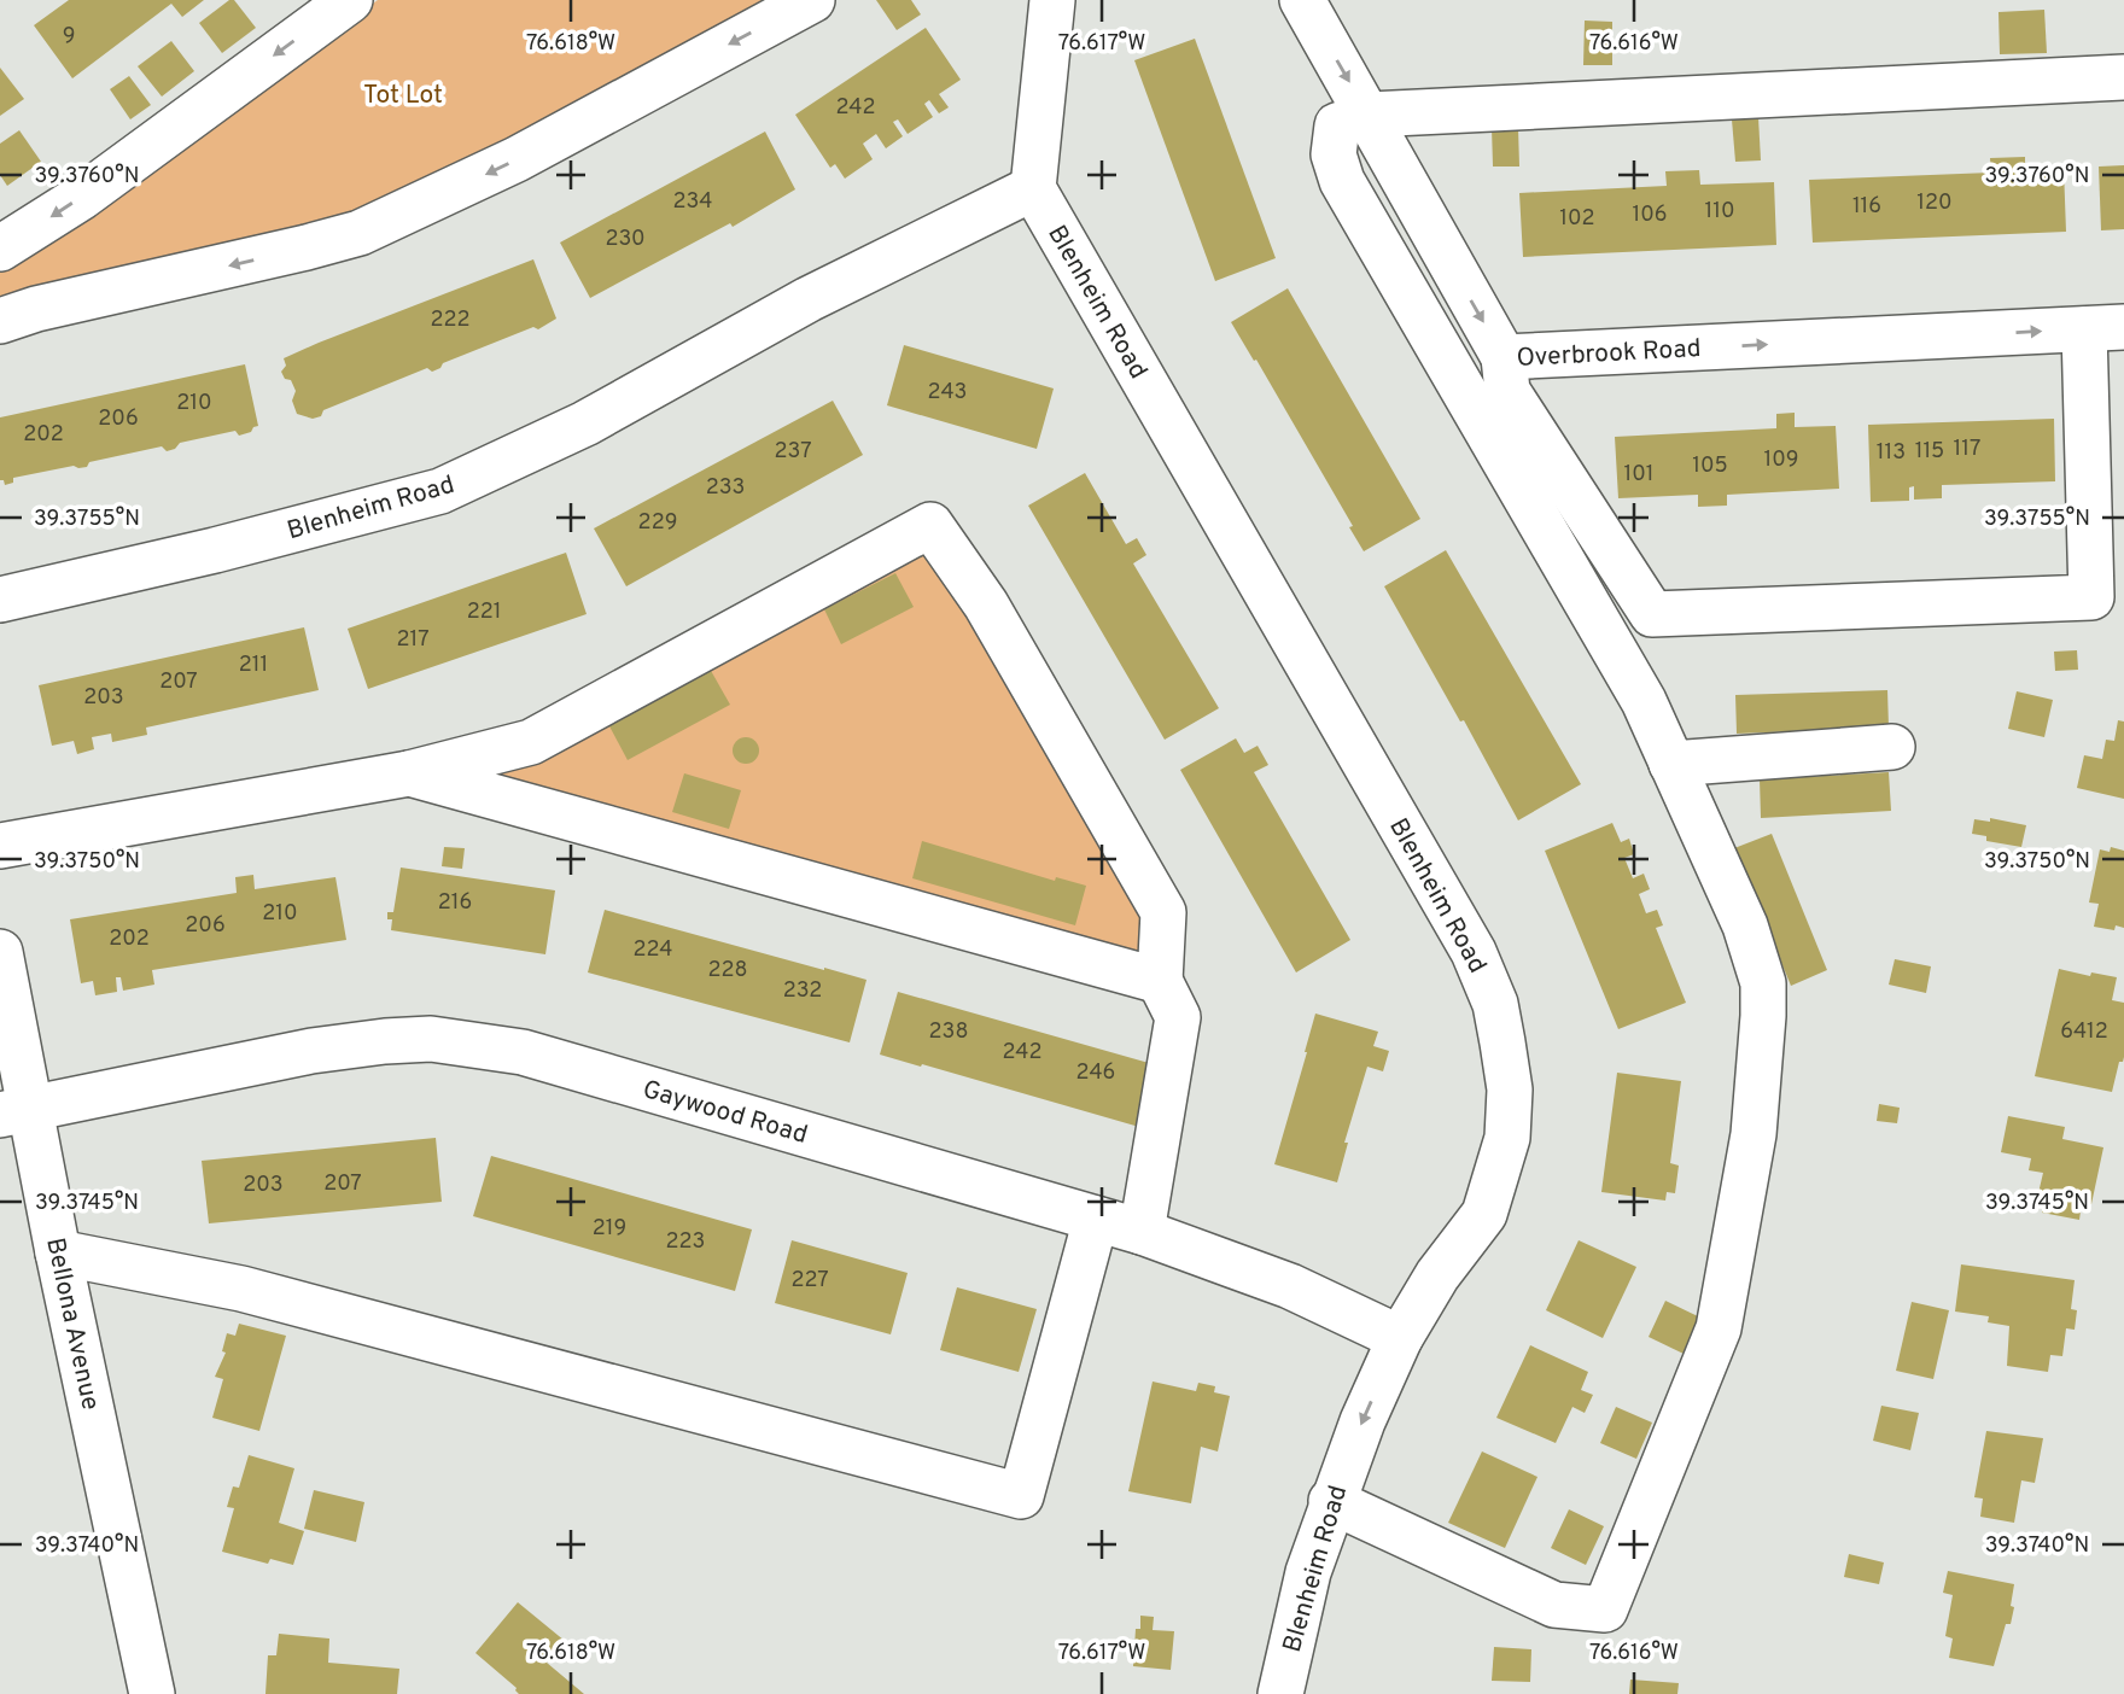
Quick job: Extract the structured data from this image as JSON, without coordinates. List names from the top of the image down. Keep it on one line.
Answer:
{"streets":{"street":["Blenheim Road","Overbrook Road","Gaywood Road","Bellona Avenue"]},"crossings":[["Blenheim Road","Gaywood Road"],["Gaywood Road","Bellona Avenue"]],"parks":["Tot Lot"],"house_numbers":["9","242","234","120","116","110","106","102","230","222","243","210","206","202","117","237","115","113","109","105","101","233","229","221","217","211","207","203","216","210","206","202","224","228","232","238","6412","242","246","207","203","219","223","227"],"coordinates":["76.618°W","76.617°W","76.616°W","39.3760°N","39.3755°N","39.3750°N","39.3745°N","39.3740°N"]}
